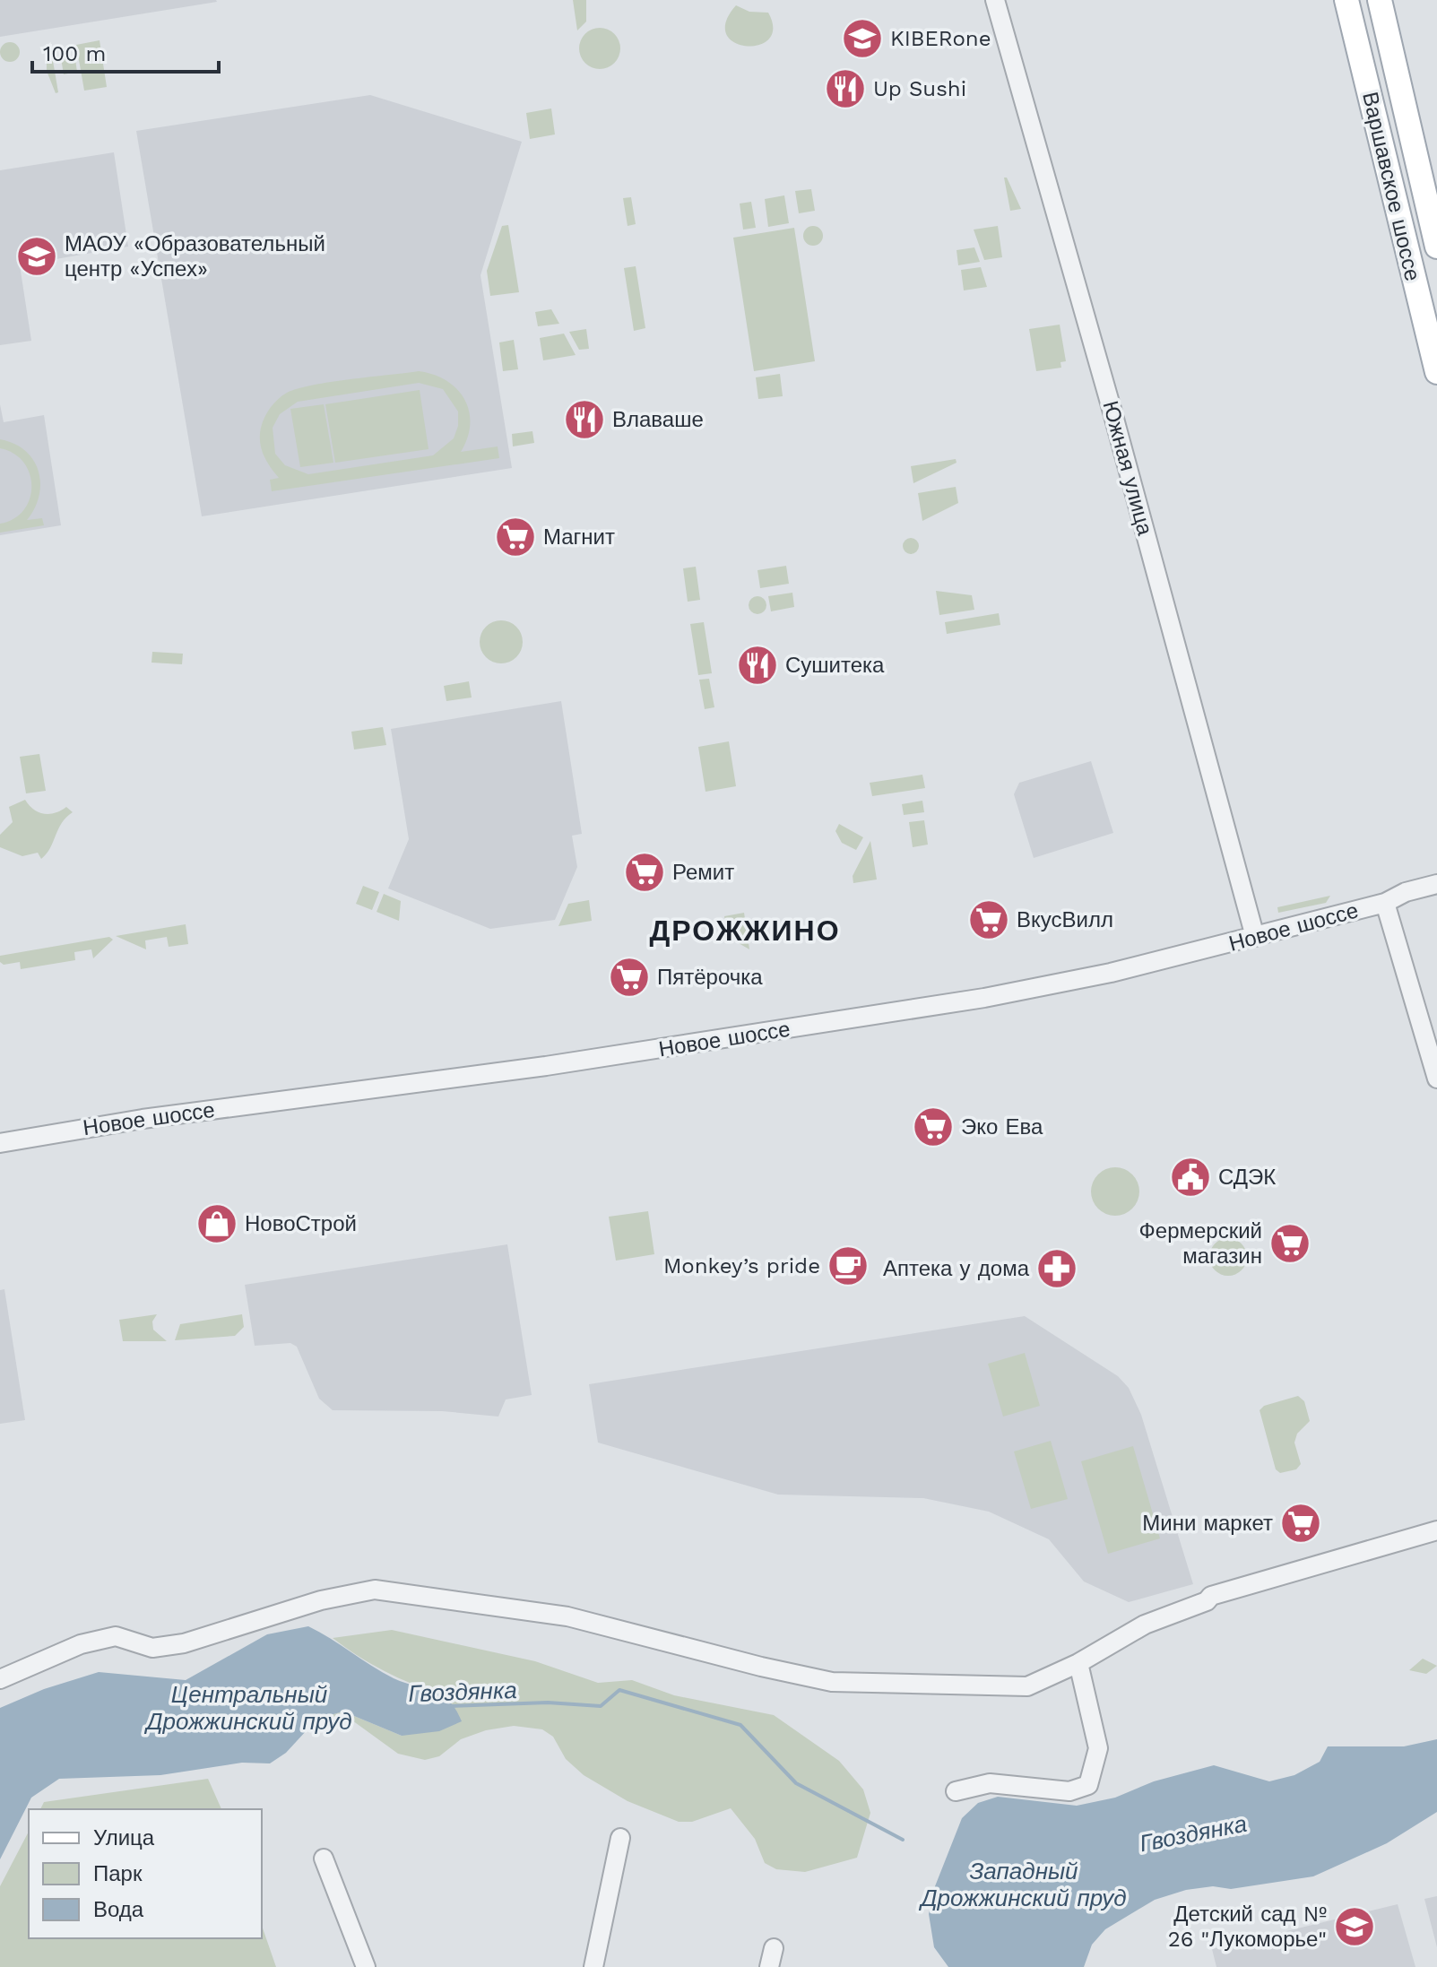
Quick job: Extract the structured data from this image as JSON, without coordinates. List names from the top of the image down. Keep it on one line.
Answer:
{"streets":{"main road":["Варшавское шоссе"],"street":["Южная улица","Новое шоссе"]},"crossings":[["Южная улица","Новое шоссе"]],"districts":["ДРОЖЖИНО"],"water":["Гвоздянка","Центральный Дрожжинский пруд","Западный Дрожжинский пруд"],"places":{"school or university":["KIBERone","МАОУ «Образовательный центр «Успех»","Детский сад № 26 \"Лукоморье\""],"restaurant":["Up Sushi","Влаваше","Сушитека"],"supermarket":["Магнит","Ремит","ВкусВилл","Пятёрочка","Эко Ева","Фермерский магазин","Мини маркет"],"public building":["СДЭК"],"shop":["НовоСтрой"],"cafe":["Monkey’s pride"],"pharmacy":["Аптека у дома"]},"legend":["Улица","Парк","Вода"],"scale_bar":"100 m"}
